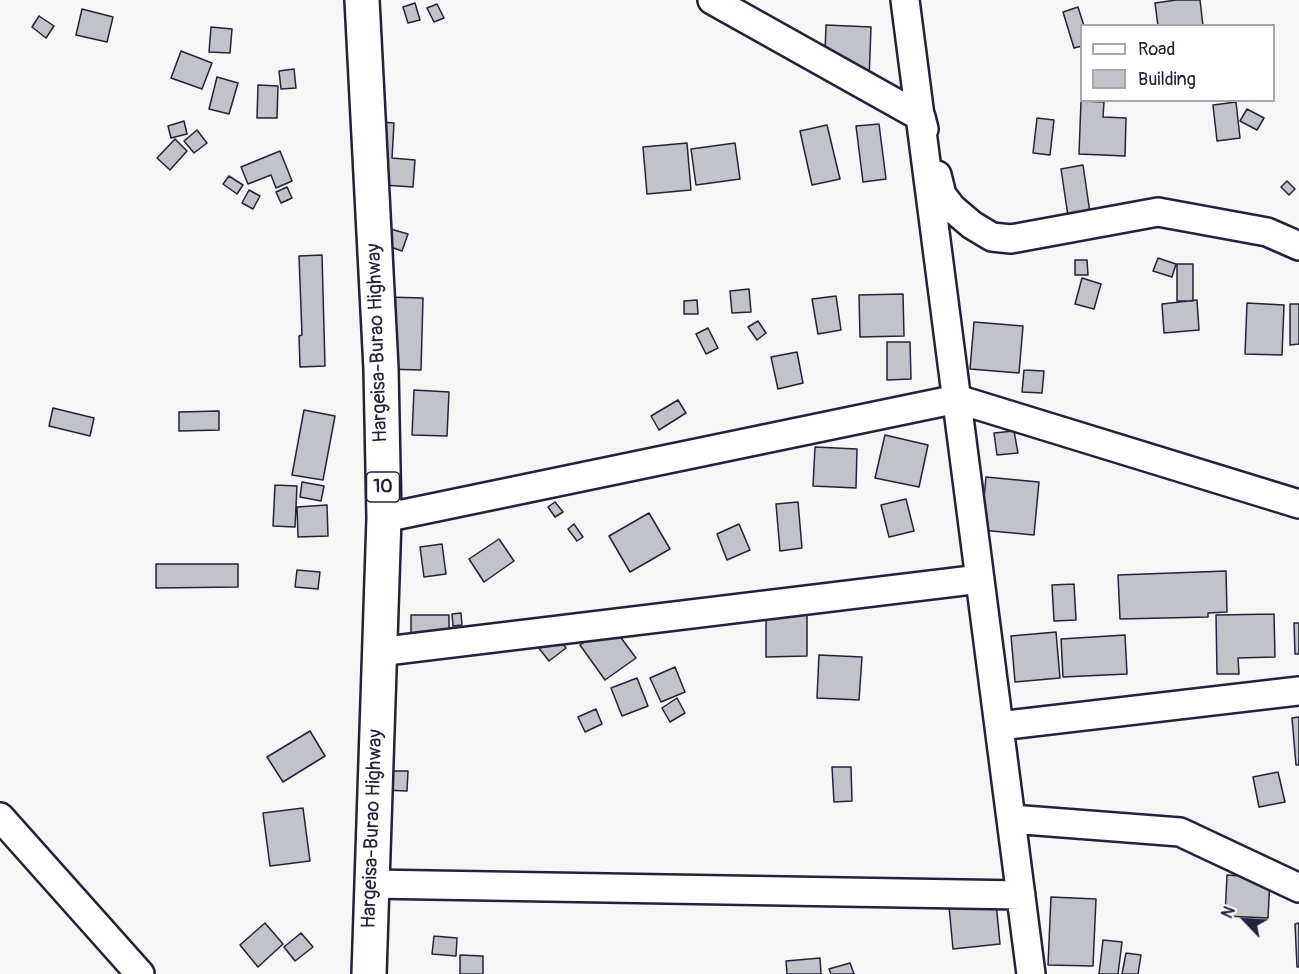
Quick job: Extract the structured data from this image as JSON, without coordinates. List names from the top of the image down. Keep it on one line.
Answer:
{"streets":{"highway":["Hargeisa-Burao Highway","10"]},"legend":["Road","Building"],"north":"top left"}
